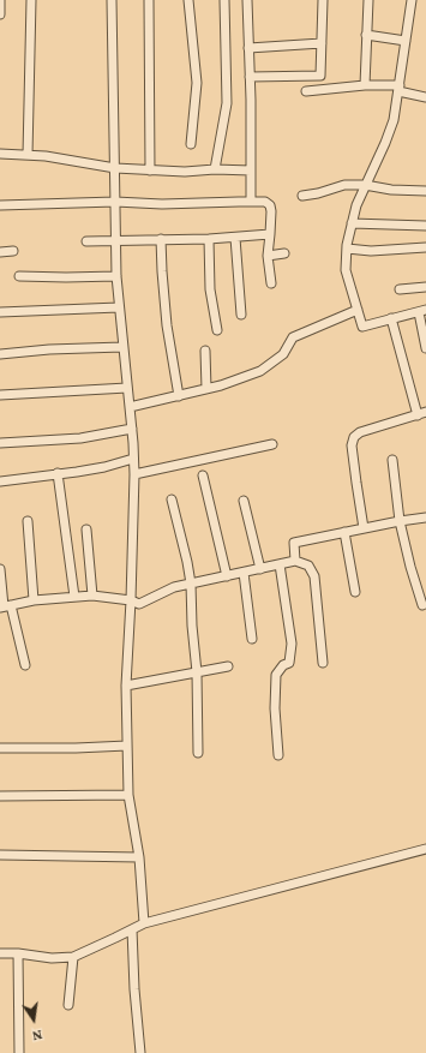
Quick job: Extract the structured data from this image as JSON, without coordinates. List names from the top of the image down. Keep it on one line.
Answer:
{"north":"bottom"}
